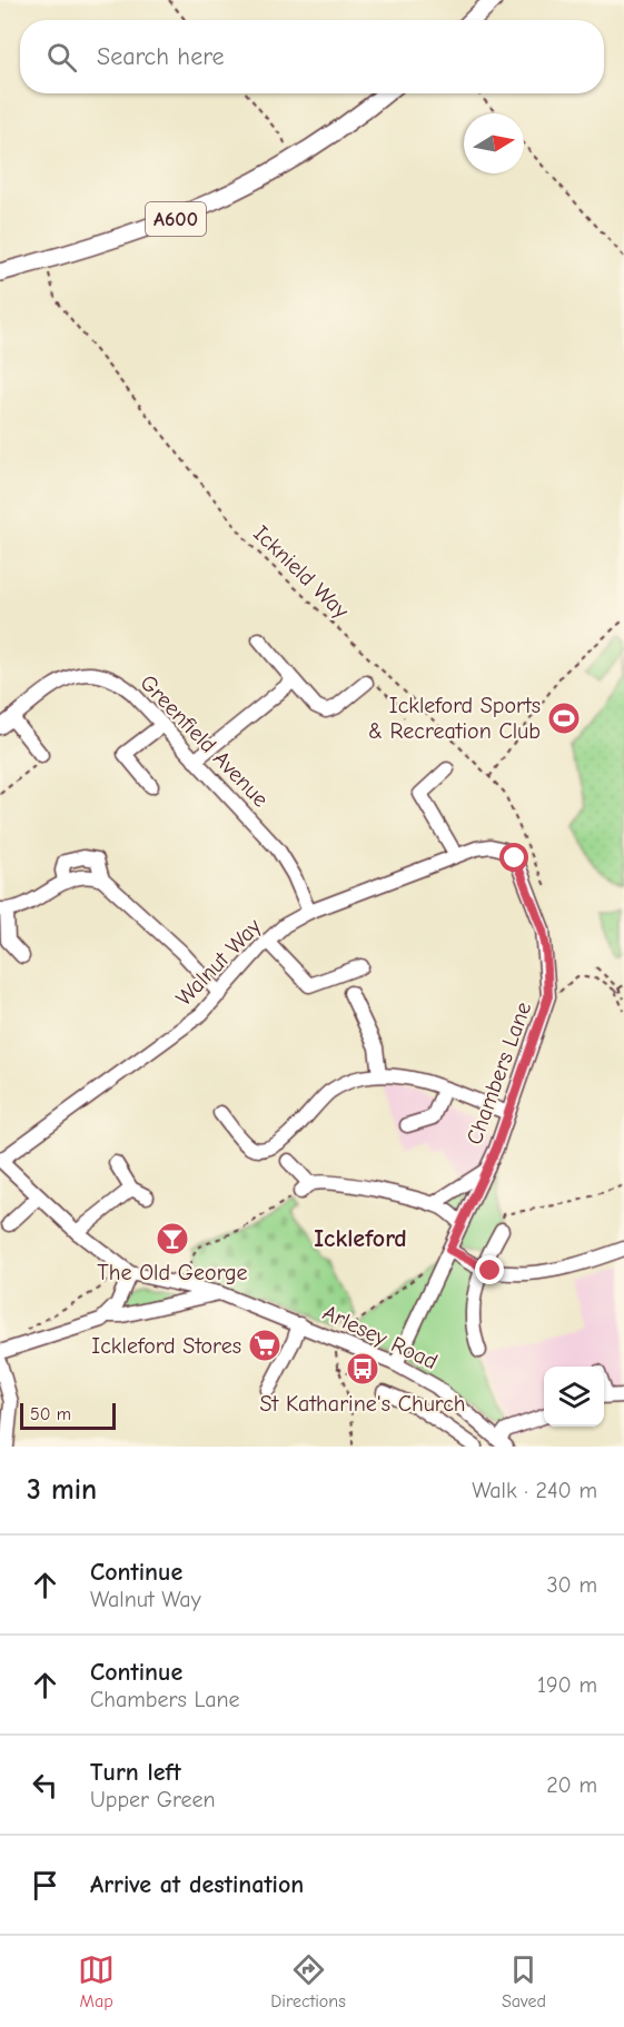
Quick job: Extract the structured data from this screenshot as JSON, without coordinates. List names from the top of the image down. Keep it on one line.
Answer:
{"streets":{"main road":["A600"],"street":["Greenfield Avenue","Walnut Way","Chambers Lane","Arlesey Road"],"path":["Icknield Way"]},"crossings":[["Greenfield Avenue","Walnut Way"],["Walnut Way","Chambers Lane"],["Chambers Lane","Arlesey Road"]],"districts":["Ickleford"],"places":{"sports":["Ickleford Sports & Recreation Club"],"bar":["The Old George"],"supermarket":["Ickleford Stores"],"bus stop":["St Katharine's Church"]},"scale_bar":"50 m","north":"right","page":{"search":"Search here","scale":"50 m","heading":["3 min","Walk · 240 m"],"list":[["Continue","Walnut Way","30 m"],["Continue","Chambers Lane","190 m"],["Turn left","Upper Green","20 m"],"Arrive at destination"],"nav":["Map","Directions","Saved"]}}
